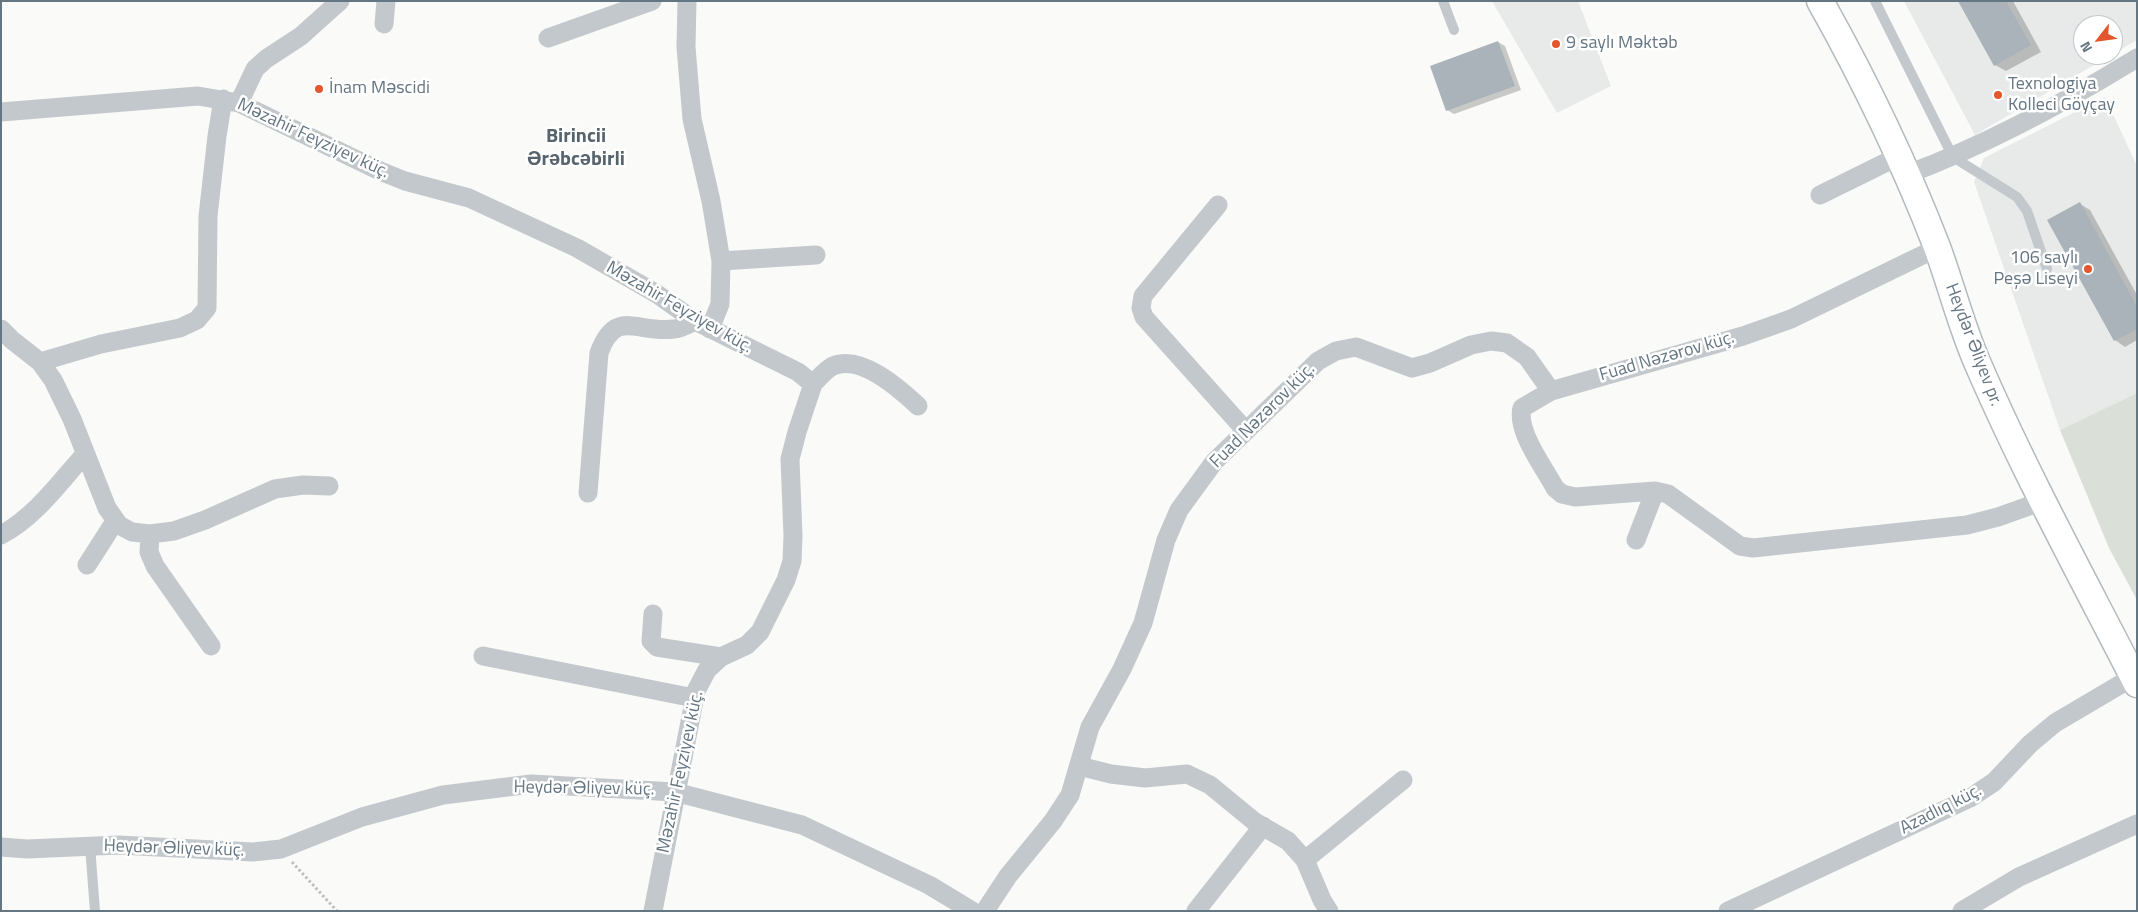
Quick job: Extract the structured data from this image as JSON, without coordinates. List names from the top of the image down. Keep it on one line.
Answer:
{"streets":{"main road":["Heydər Əliyev pr."],"street":["Məzahir Feyziyev küç.","Fuad Nəzərov küç.","Heydər Əliyev küç.","Azadlıq küç."]},"crossings":[["Məzahir Feyziyev küç.","Heydər Əliyev küç."],["Heydər Əliyev pr.","Fuad Nəzərov küç."],["Heydər Əliyev pr.","Azadlıq küç."]],"districts":["Birincii Ərəbcəbirli"],"places":["9 saylı Məktəb","İnam Məscidi","Texnologiya Kolleci Göyçay","106 saylı Peşə Liseyi"],"north":"bottom left"}
